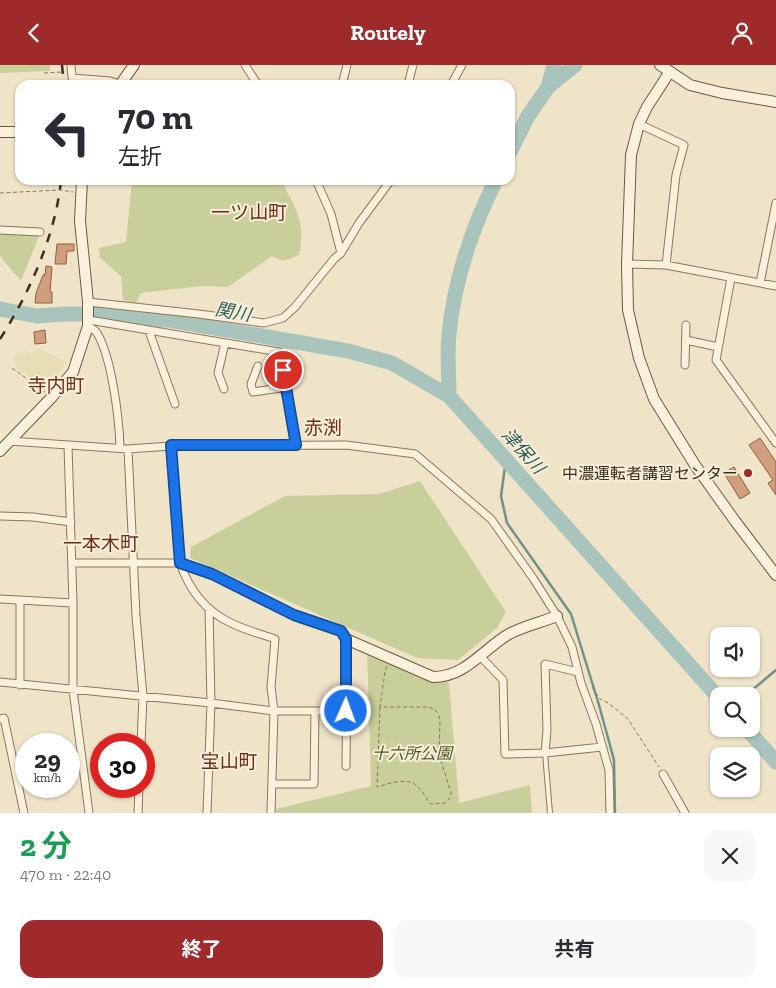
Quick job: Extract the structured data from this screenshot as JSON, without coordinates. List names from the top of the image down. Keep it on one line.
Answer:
{"districts":["一ツ山町","寺内町","赤渕","一本木町","宝山町"],"water":["関川","津保川"],"parks":["十六所公園"],"places":["中濃運転者講習センター"],"page":{"header":"Routely","turn":["70 m","左折"],"speed":"29 km/h","limit":"30","heading":["2 分","470 m · 22:40"],"buttons":["終了","共有"]}}
